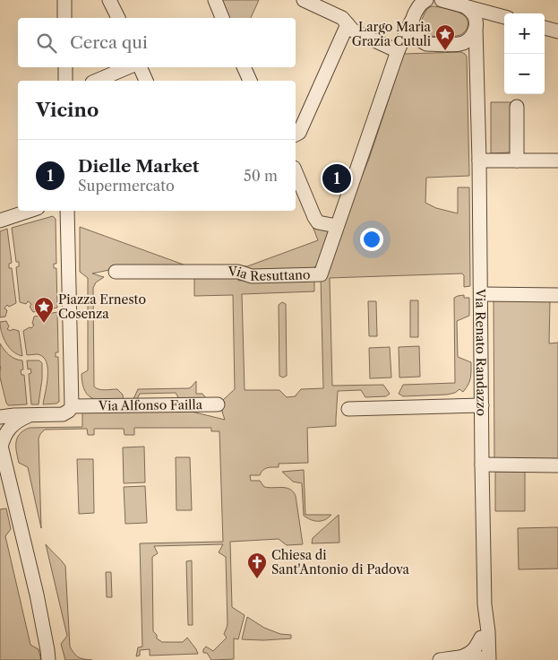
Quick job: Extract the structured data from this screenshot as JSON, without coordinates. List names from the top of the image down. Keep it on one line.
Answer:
{"streets":{"street":["Via Resuttano","Via Renato Randazzo","Via Alfonso Failla"]},"places":{"place":["Largo Maria Grazia Cutuli","Piazza Ernesto Cosenza"],"church":["Chiesa di Sant'Antonio di Padova"]},"page":{"map_buttons":["+","−"],"search":"Cerca qui","heading":"Vicino","list":[{"mark":"1","name":"Dielle Market","note":"Supermercato","value":"50 m"}],"pins":"1"}}
